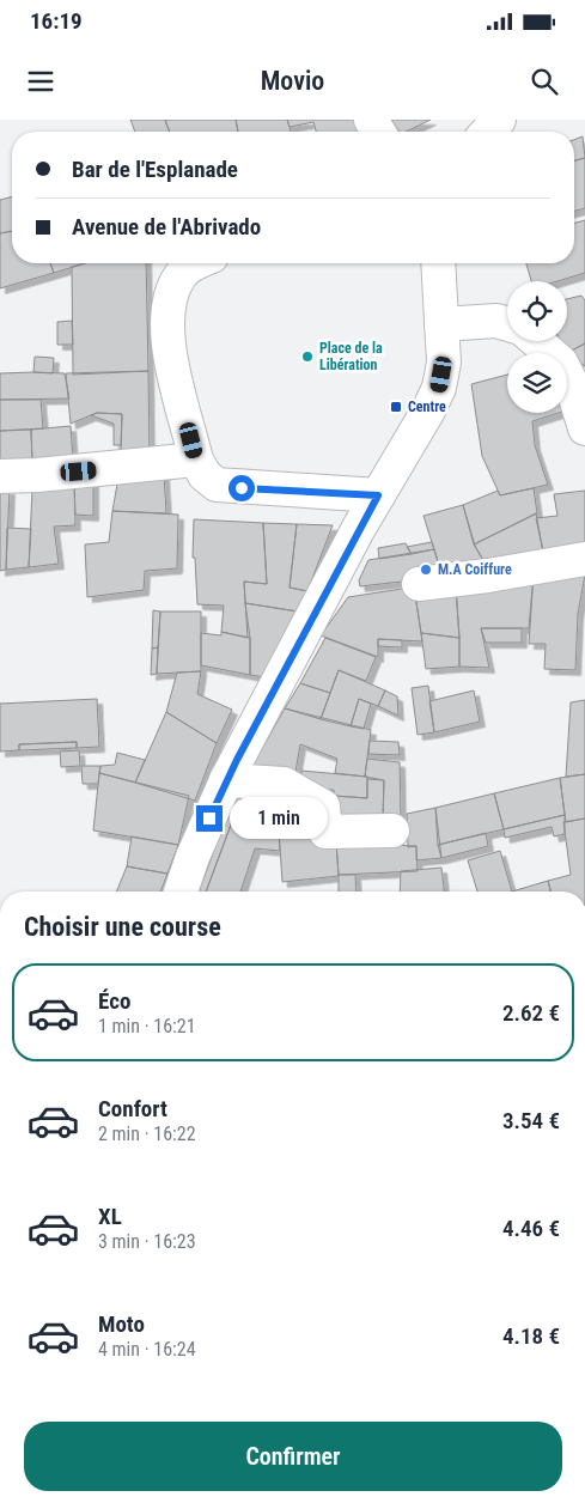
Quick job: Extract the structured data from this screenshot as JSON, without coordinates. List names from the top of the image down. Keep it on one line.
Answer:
{"places":{"other":["Place de la Libération","M.A Coiffure"],"transit":["Centre"]},"page":{"status":"16:19","header":"Movio","banner":["Bar de l'Esplanade","Avenue de l'Abrivado"],"bubble":"1 min","heading":"Choisir une course","list":[{"name":"Éco","note":"1 min · 16:21","value":"2.62 €"},{"name":"Confort","note":"2 min · 16:22","value":"3.54 €"},{"name":"XL","note":"3 min · 16:23","value":"4.46 €"},{"name":"Moto","note":"4 min · 16:24","value":"4.18 €"}],"buttons":"Confirmer"}}
